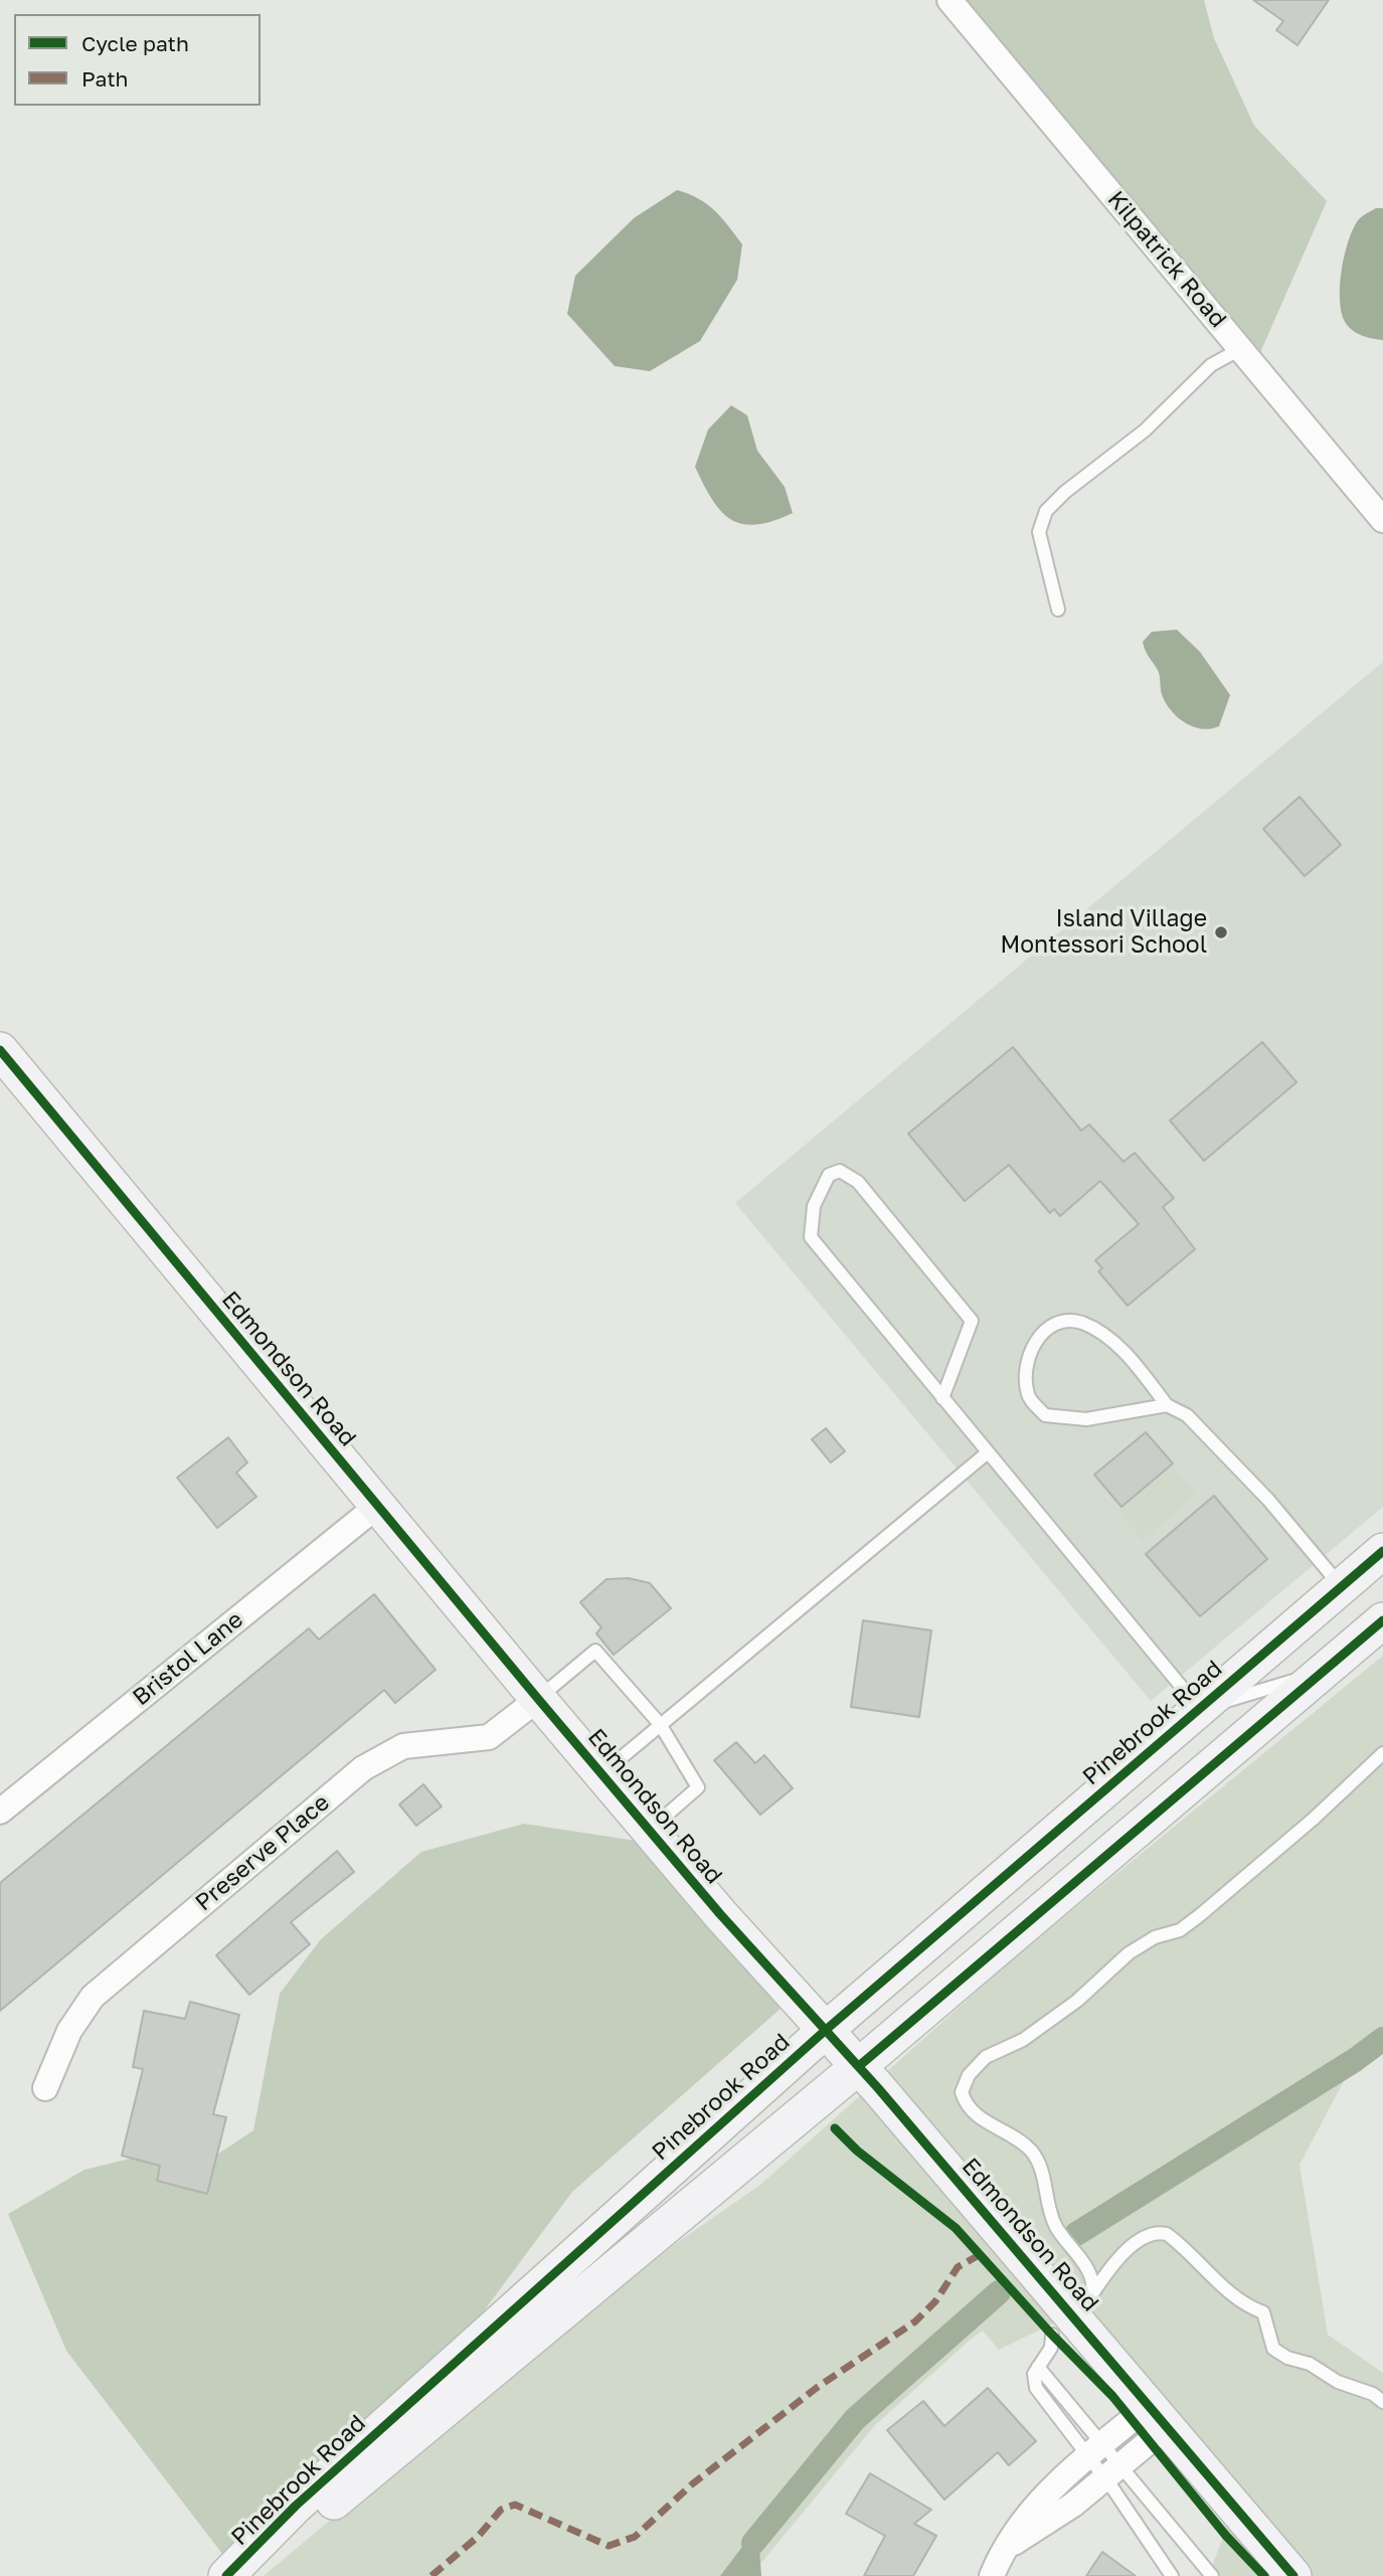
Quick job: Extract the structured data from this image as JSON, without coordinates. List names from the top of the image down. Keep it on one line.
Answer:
{"streets":{"street":["Kilpatrick Road","Edmondson Road","Bristol Lane","Pinebrook Road","Preserve Place"]},"crossings":[["Edmondson Road","Bristol Lane"],["Edmondson Road","Pinebrook Road"],["Edmondson Road","Preserve Place"]],"places":["Island Village Montessori School"],"legend":["Cycle path","Path"]}
